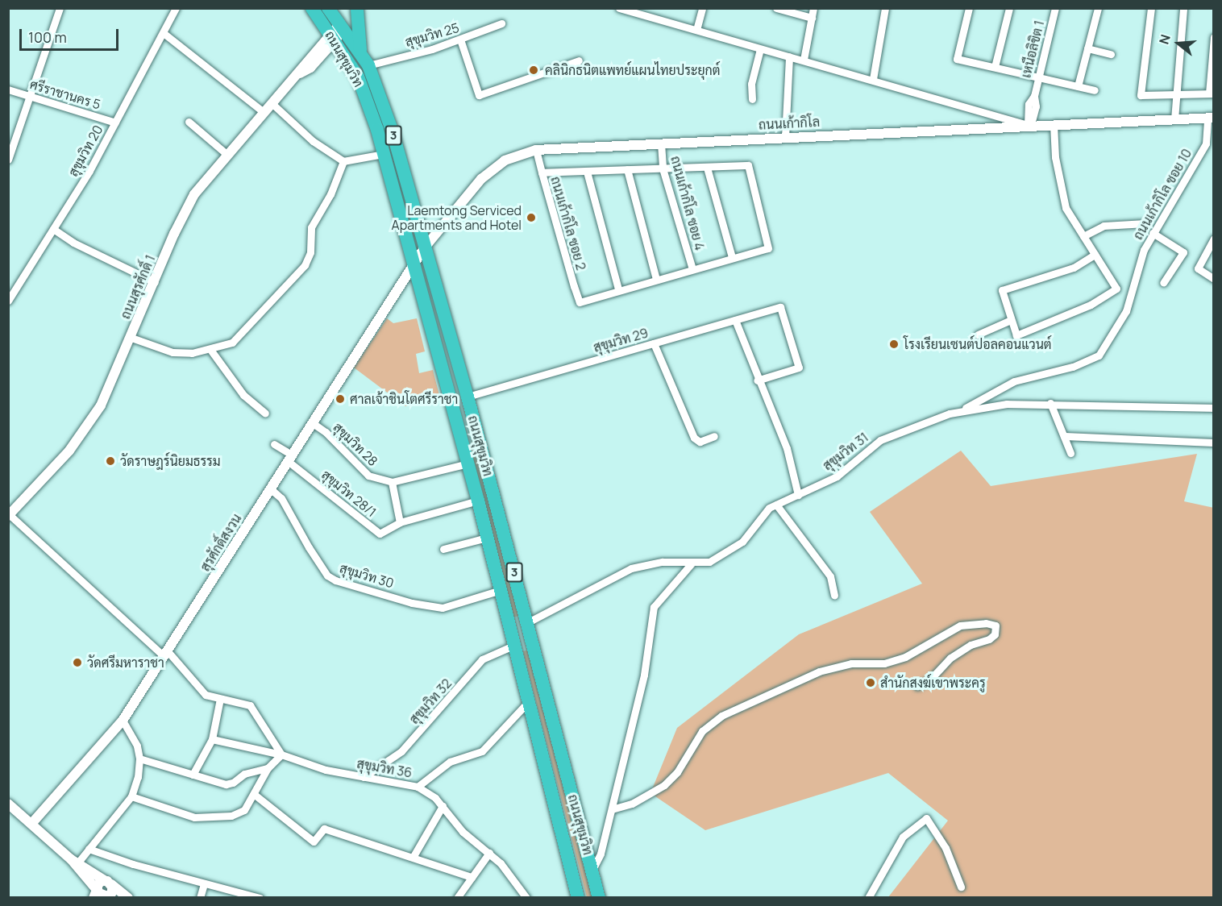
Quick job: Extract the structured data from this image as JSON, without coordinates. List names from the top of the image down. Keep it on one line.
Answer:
{"streets":{"highway":["ถนนสุขุมวิท","3"],"street":["สุขุมวิท 25","เหนือลิขิต 1","ศรีราชานคร 5","ถนนเก้ากิโล","สุขุมวิท 20","ถนนเก้ากิโล ซอย 10","ถนนเก้ากิโล ซอย 4","ถนนเก้ากิโล ซอย 2","ถนนสุรศักดิ์ 1","สุขุมวิท 29","สุขุมวิท 28","สุขุมวิท 31","สุขุมวิท 28/1","สุรศักดิ์สงวน","สุขุมวิท 30","สุขุมวิท 32","สุขุมวิท 36"]},"crossings":[["สุขุมวิท 25","ถนนสุขุมวิท"],["เหนือลิขิต 1","ถนนเก้ากิโล"],["ถนนสุขุมวิท","ถนนเก้ากิโล"],["ถนนสุขุมวิท","ถนนสุรศักดิ์ 1"],["ถนนสุขุมวิท","สุขุมวิท 29"],["ถนนสุขุมวิท","สุขุมวิท 28"],["ถนนสุขุมวิท","สุขุมวิท 31"],["ถนนสุขุมวิท","สุขุมวิท 28/1"],["ถนนสุขุมวิท","สุรศักดิ์สงวน"],["ถนนสุขุมวิท","สุขุมวิท 30"],["ถนนสุขุมวิท","สุขุมวิท 32"],["ศรีราชานคร 5","สุขุมวิท 20"],["ถนนเก้ากิโล","ถนนเก้ากิโล ซอย 10"],["ถนนเก้ากิโล","ถนนเก้ากิโล ซอย 4"],["ถนนเก้ากิโล","ถนนเก้ากิโล ซอย 2"],["ถนนเก้ากิโล","สุรศักดิ์สงวน"],["ถนนเก้ากิโล ซอย 10","สุขุมวิท 31"],["สุขุมวิท 28","สุรศักดิ์สงวน"],["สุขุมวิท 28/1","สุรศักดิ์สงวน"],["สุรศักดิ์สงวน","สุขุมวิท 30"],["สุขุมวิท 32","สุขุมวิท 36"]],"places":["คลินิกธนิตแพทย์แผนไทยประยุกต์","Laemtong Serviced Apartments and Hotel","โรงเรียนเซนต์ปอลคอนแวนต์","ศาลเจ้าชินโตศรีราชา","วัดราษฎร์นิยมธรรม","วัดศรีมหาราชา","สำนักสงฆ์เขาพระครู"],"scale_bar":"100 m","north":"left"}
